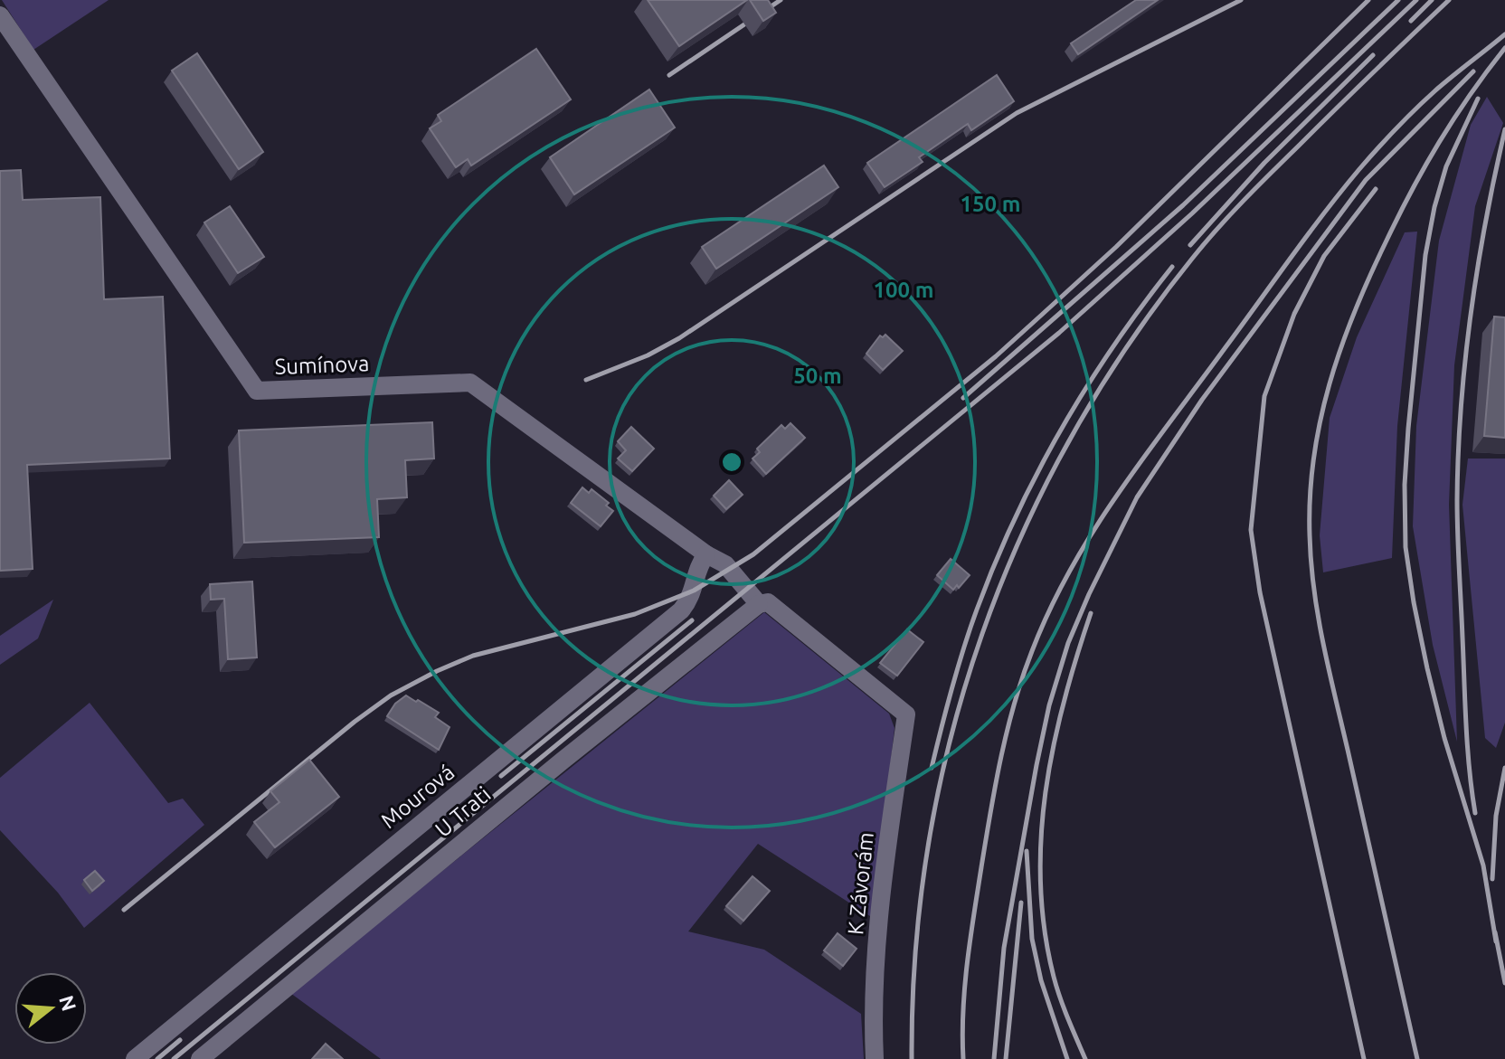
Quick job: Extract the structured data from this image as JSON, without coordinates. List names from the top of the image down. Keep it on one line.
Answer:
{"streets":{"street":["Sumínova","Mourová","U Trati","K Závorám"]},"crossings":[["Sumínova","Mourová"],["Sumínova","U Trati"],["Sumínova","K Závorám"],["U Trati","K Závorám"]],"north":"right","rings":["150 m","100 m","50 m"]}
